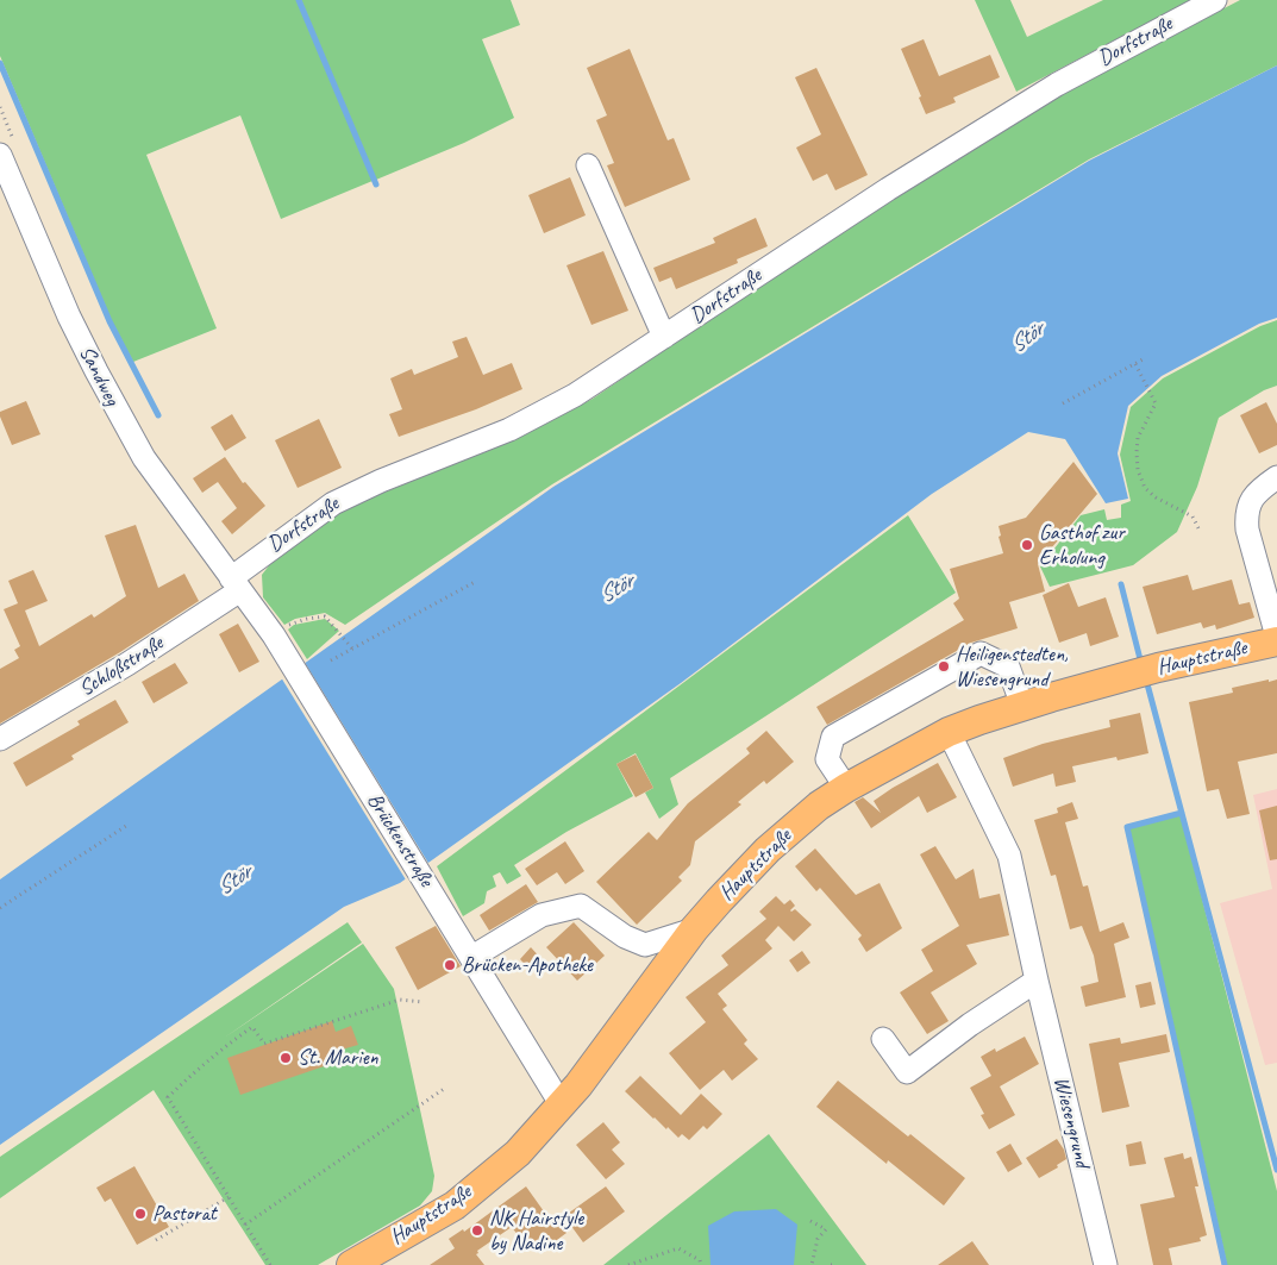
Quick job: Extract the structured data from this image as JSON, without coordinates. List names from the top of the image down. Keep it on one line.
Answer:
{"streets":{"main road":["Hauptstraße"],"street":["Dorfstraße","Sandweg","Schloßstraße","Brückenstraße","Wiesengrund"]},"crossings":[["Dorfstraße","Sandweg"],["Dorfstraße","Schloßstraße"],["Dorfstraße","Brückenstraße"],["Sandweg","Schloßstraße"],["Sandweg","Brückenstraße"],["Hauptstraße","Brückenstraße"],["Hauptstraße","Wiesengrund"],["Schloßstraße","Brückenstraße"]],"water":["Stör"],"places":["Gasthof zur Erholung","Heiligenstedten, Wiesengrund","Brücken-Apotheke","St. Marien","Pastorat","NK Hairstyle by Nadine"]}
